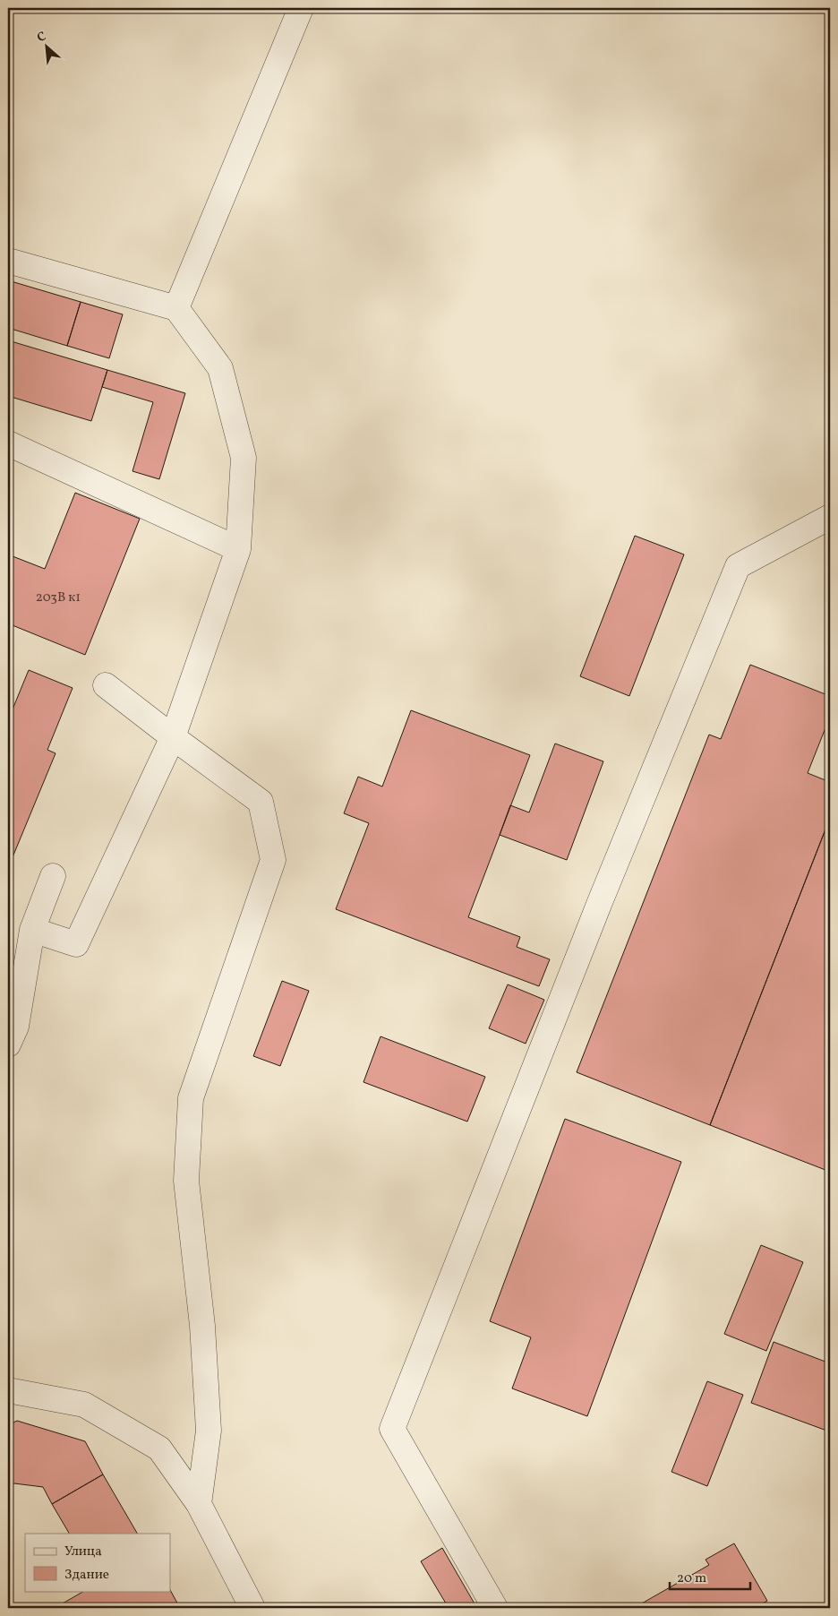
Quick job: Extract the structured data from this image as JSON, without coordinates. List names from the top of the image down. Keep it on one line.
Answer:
{"house_numbers":["203В к1"],"legend":["Улица","Здание"],"scale_bar":"20 m","north":"top left"}
